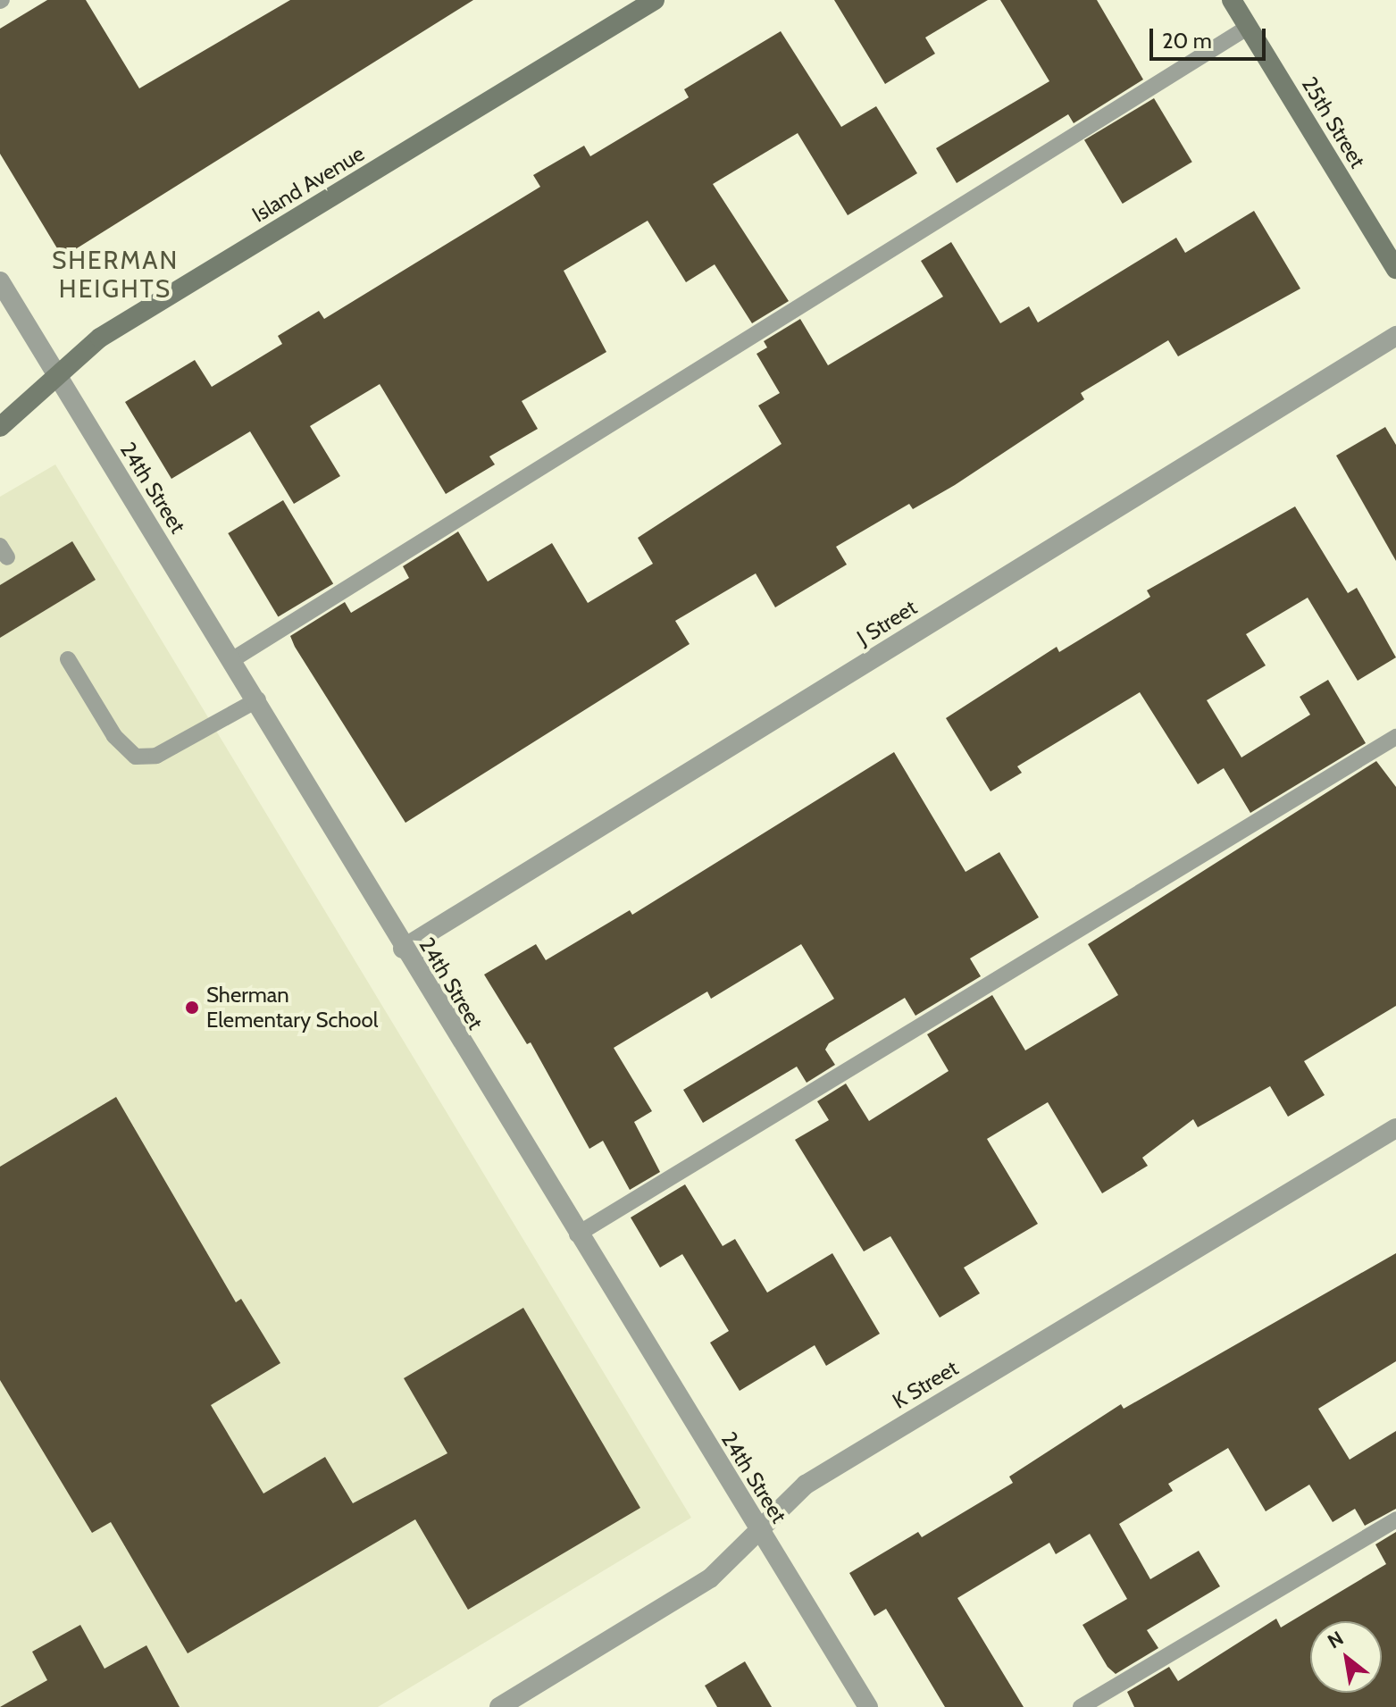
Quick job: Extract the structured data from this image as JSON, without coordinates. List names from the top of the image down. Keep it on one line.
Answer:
{"streets":{"main road":["25th Street","Island Avenue"],"street":["24th Street","J Street","K Street"]},"crossings":[["Island Avenue","24th Street"],["24th Street","J Street"],["24th Street","K Street"]],"districts":["SHERMAN HEIGHTS"],"places":["Sherman Elementary School"],"scale_bar":"20 m","north":"top left"}
